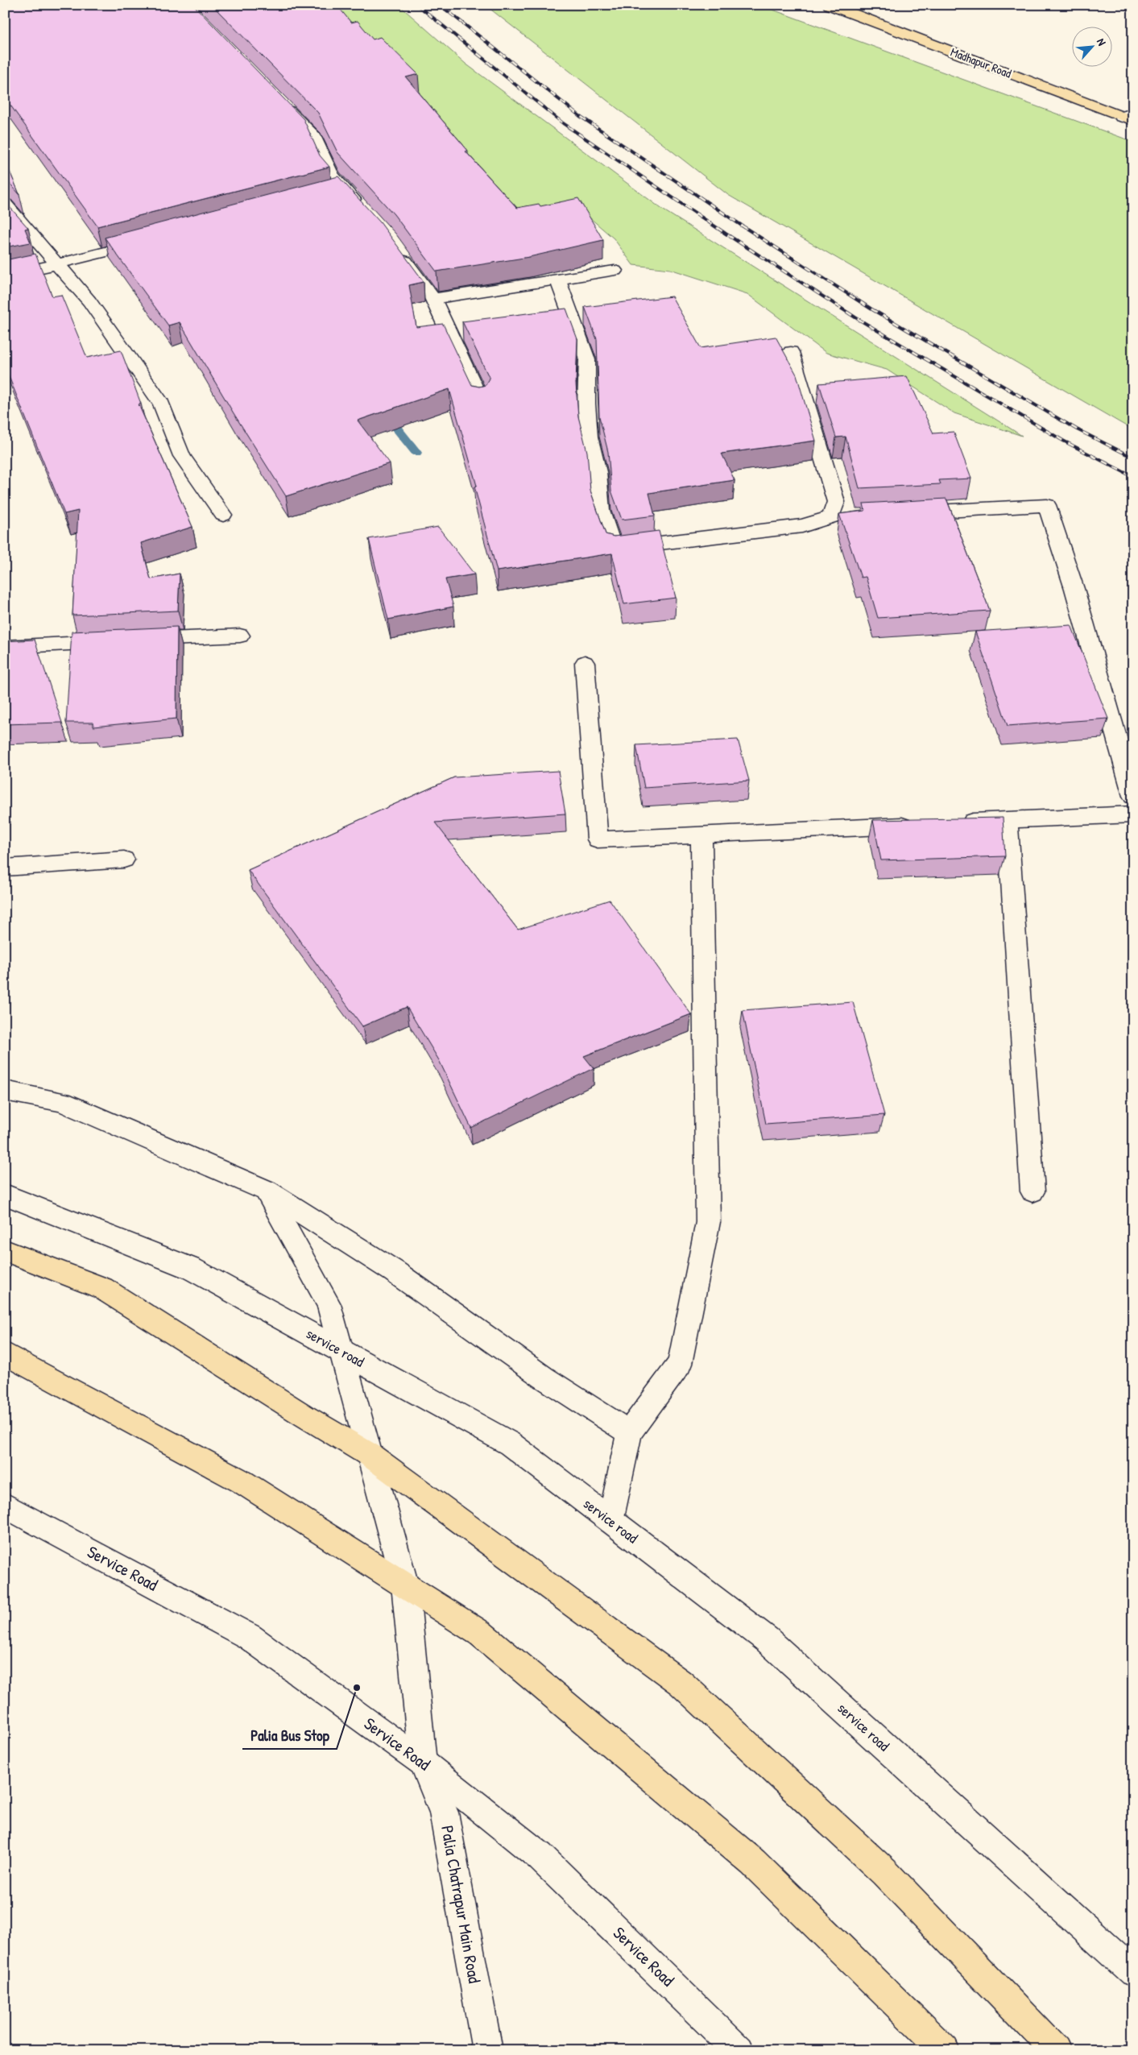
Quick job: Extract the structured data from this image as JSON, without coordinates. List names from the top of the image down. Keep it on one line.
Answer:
{"streets":{"main road":["Madhapur Road"],"street":["service road","Service Road","Palia Chatrapur Main Road"]},"crossings":[["Service Road","Palia Chatrapur Main Road"]],"places":["Palia Bus Stop"],"north":"top right"}
